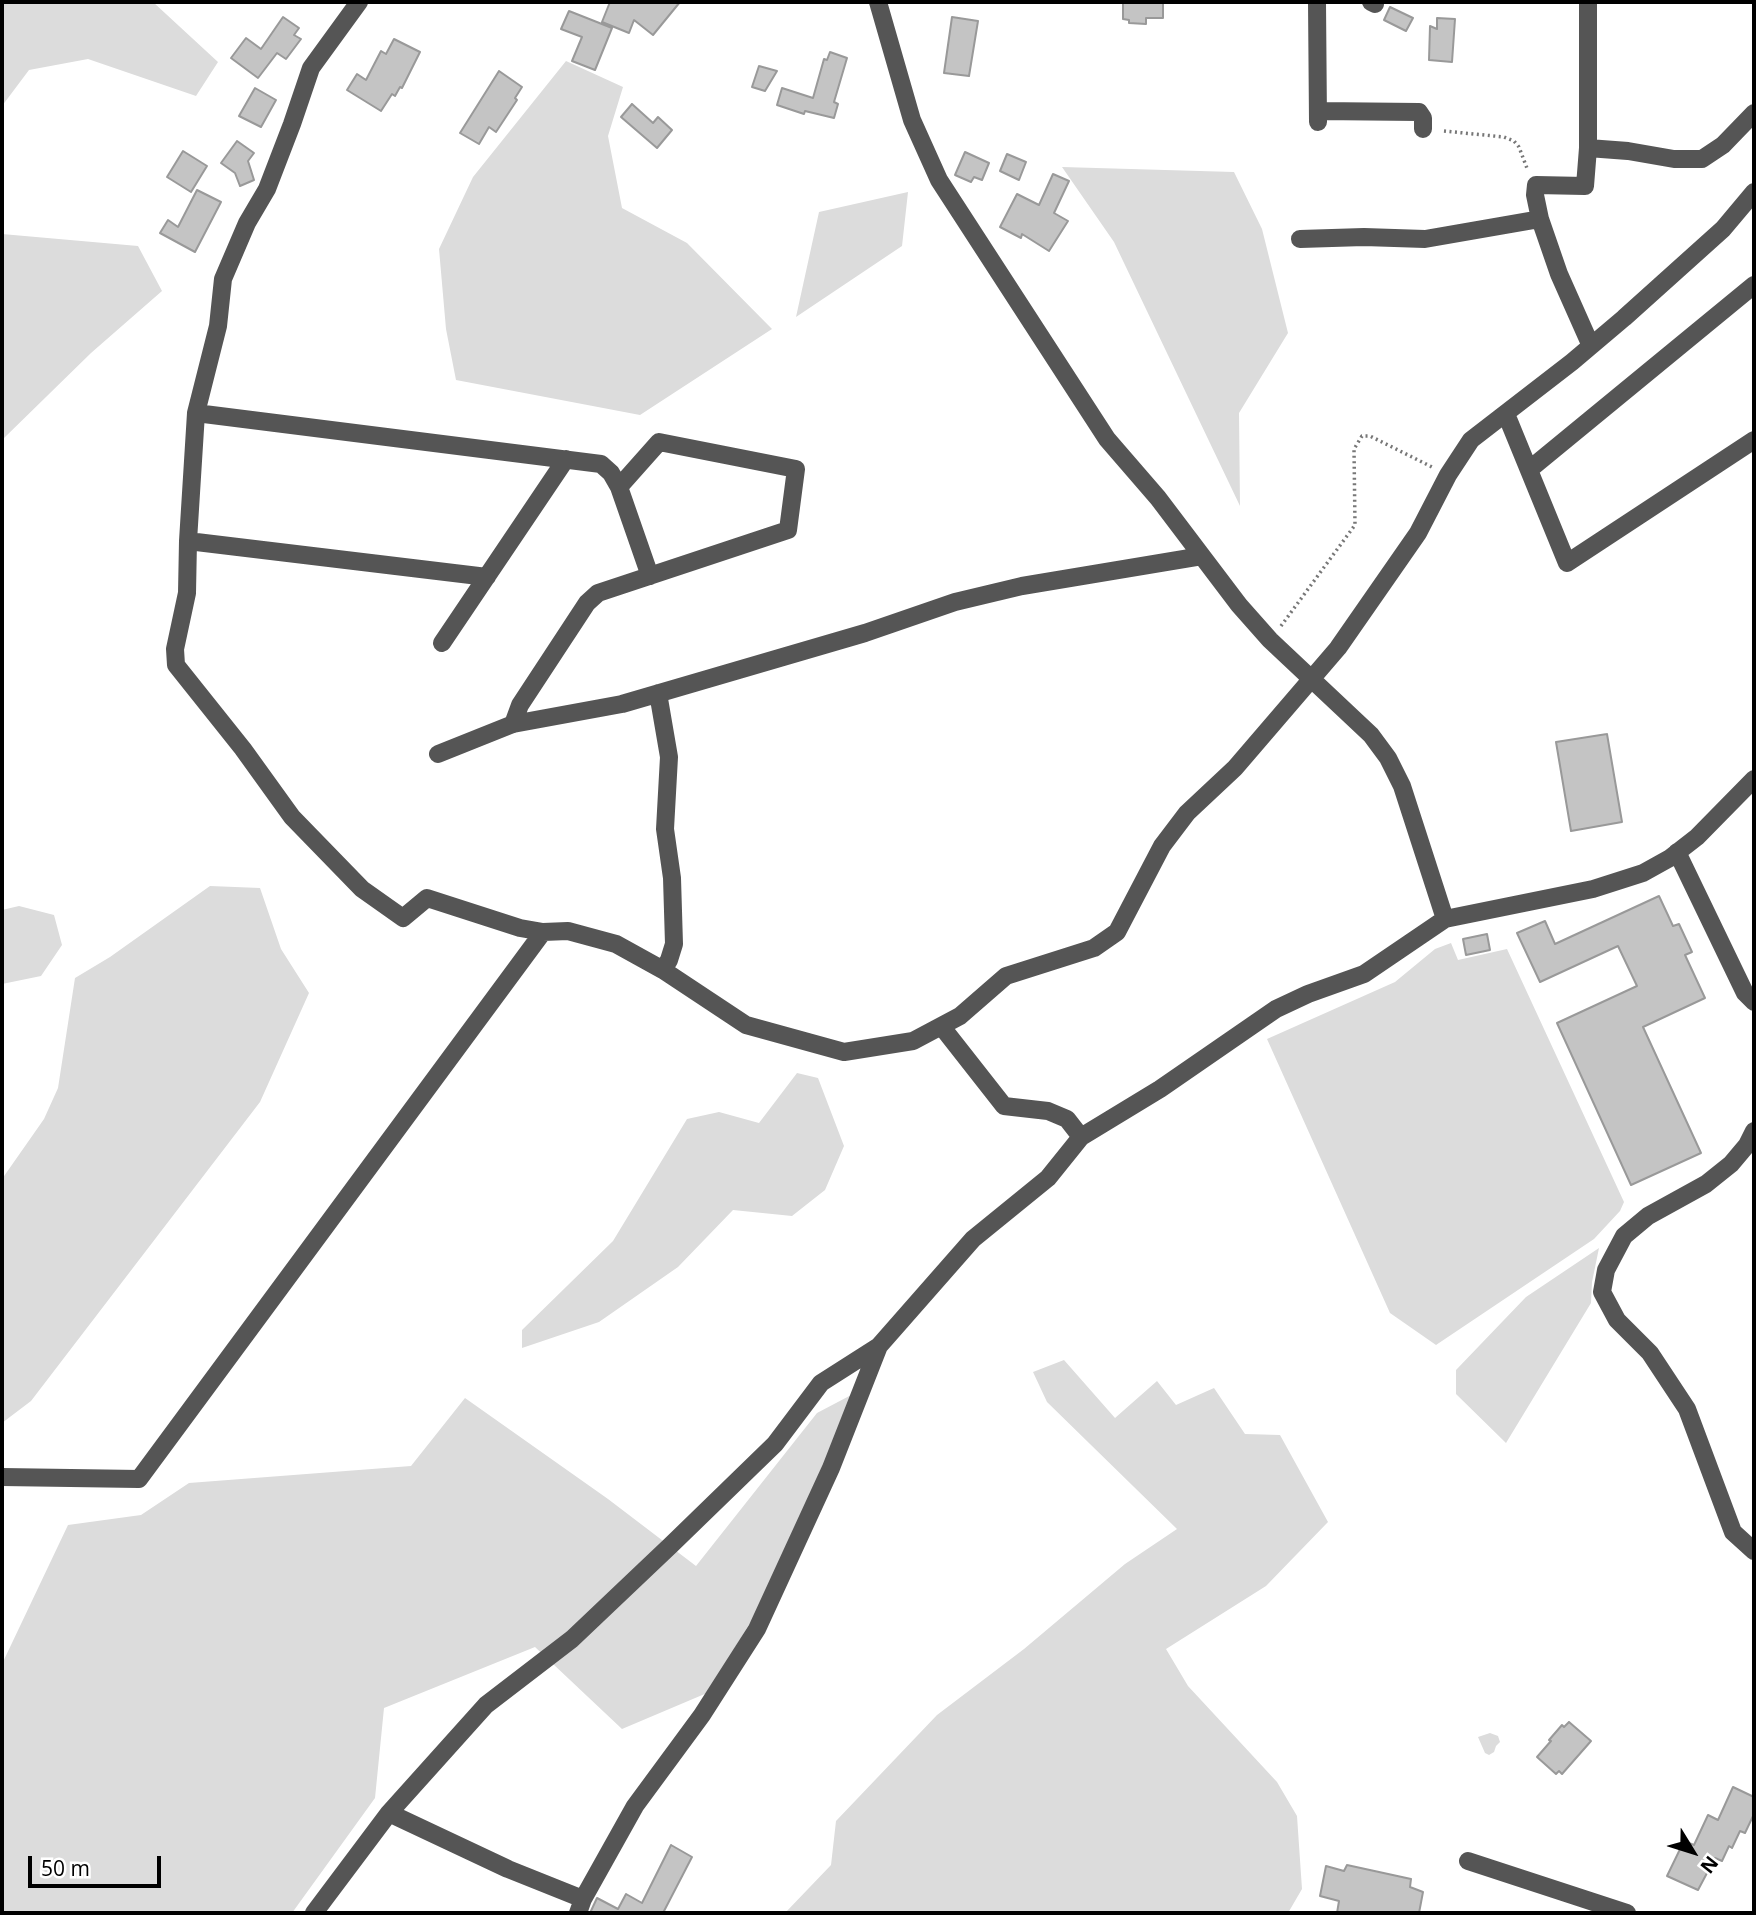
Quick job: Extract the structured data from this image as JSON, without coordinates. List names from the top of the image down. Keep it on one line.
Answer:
{"scale_bar":"50 m","north":"bottom right"}
